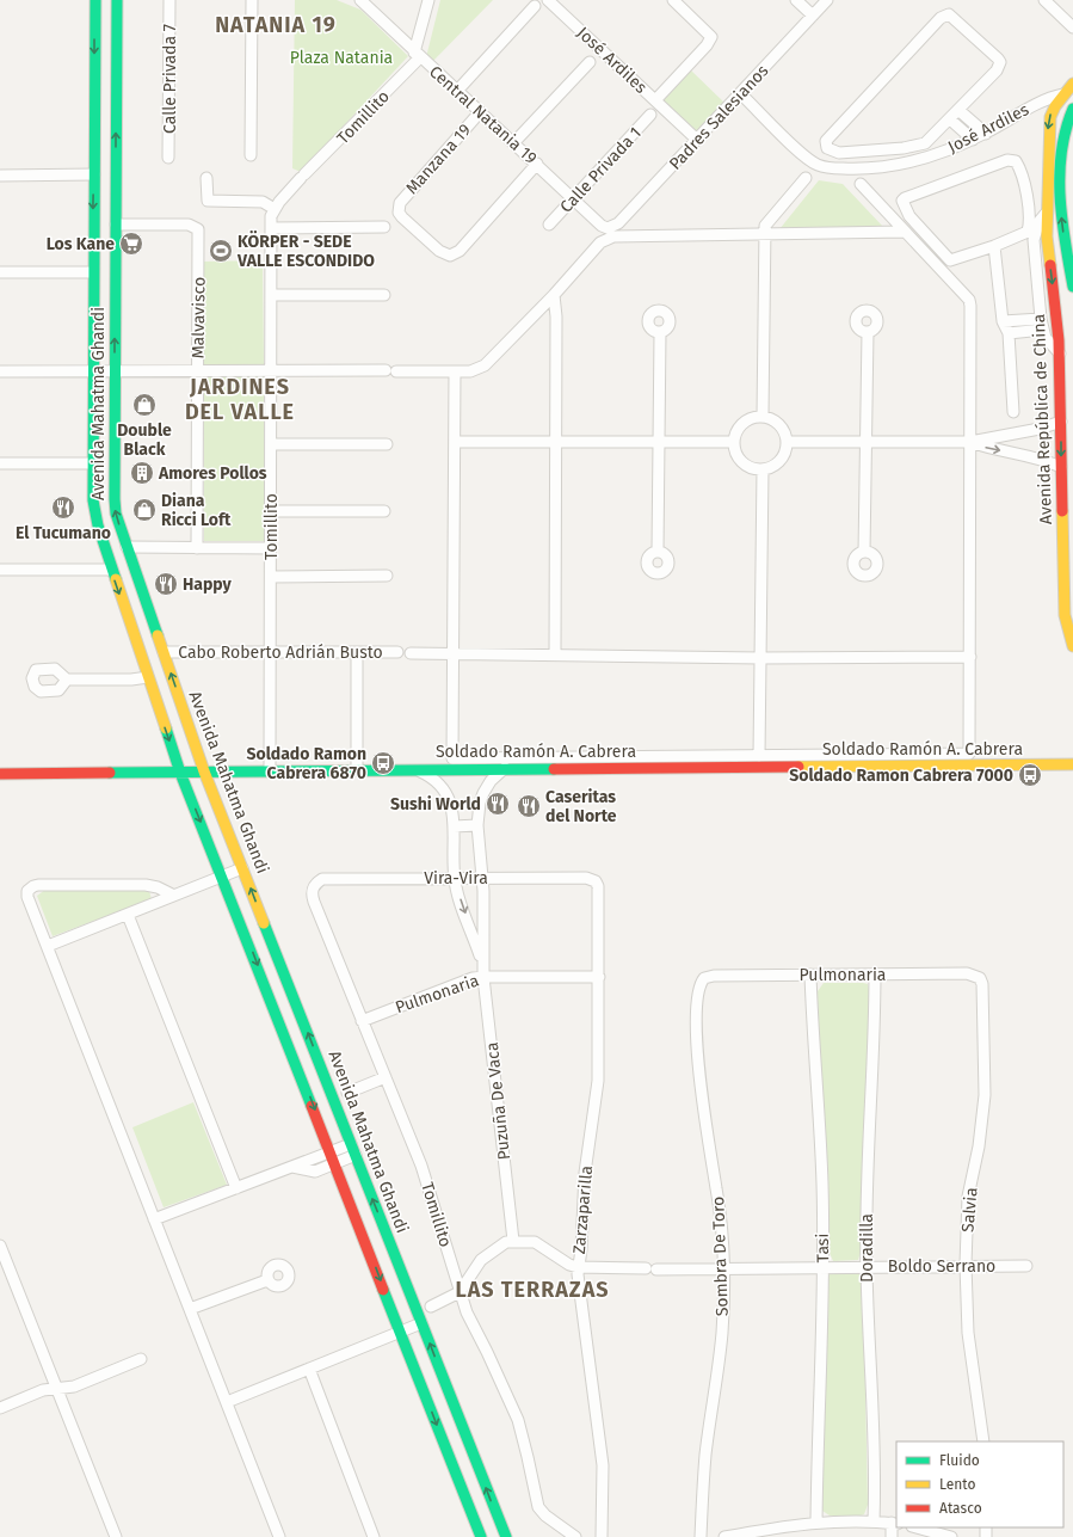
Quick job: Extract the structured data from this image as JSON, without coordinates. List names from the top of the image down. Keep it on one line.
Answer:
{"streets":{"main road":["Avenida Mahatma Ghandi","Avenida República de China","Soldado Ramón A. Cabrera"],"street":["José Ardiles","Calle Privada 7","Central Natania 19","Tomillito","Padres Salesianos","Manzana 19","Calle Privada 1","Malvavisco","Cabo Roberto Adrián Busto","Vira-Vira","Pulmonaria","Puzuña De Vaca","Zarzaparilla","Salvia","Tasi","Doradilla","Sombra De Toro","Boldo Serrano"]},"crossings":[["José Ardiles","Padres Salesianos"],["José Ardiles","Avenida República de China"],["Central Natania 19","Tomillito"],["Central Natania 19","Padres Salesianos"],["Central Natania 19","Manzana 19"],["Central Natania 19","Calle Privada 1"],["Tomillito","Cabo Roberto Adrián Busto"],["Tomillito","Soldado Ramón A. Cabrera"],["Tomillito","Vira-Vira"],["Tomillito","Pulmonaria"],["Malvavisco","Avenida Mahatma Ghandi"],["Avenida Mahatma Ghandi","Cabo Roberto Adrián Busto"],["Avenida Mahatma Ghandi","Soldado Ramón A. Cabrera"],["Vira-Vira","Zarzaparilla"],["Pulmonaria","Puzuña De Vaca"],["Pulmonaria","Zarzaparilla"],["Pulmonaria","Salvia"],["Pulmonaria","Tasi"],["Pulmonaria","Doradilla"],["Pulmonaria","Sombra De Toro"],["Puzuña De Vaca","Boldo Serrano"],["Zarzaparilla","Boldo Serrano"],["Salvia","Boldo Serrano"],["Tasi","Boldo Serrano"],["Doradilla","Boldo Serrano"],["Sombra De Toro","Boldo Serrano"]],"districts":["NATANIA 19","JARDINES DEL VALLE","LAS TERRAZAS"],"parks":["Plaza Natania"],"places":{"supermarket":["Los Kane"],"sports":["KÖRPER - SEDE VALLE ESCONDIDO"],"shop":["Double Black","Diana Ricci Loft"],"building":["Amores Pollos"],"restaurant":["El Tucumano","Happy","Sushi World","Caseritas del Norte"],"bus stop":["Soldado Ramon Cabrera 6870","Soldado Ramon Cabrera 7000"]},"legend":["Fluido","Lento","Atasco"]}
